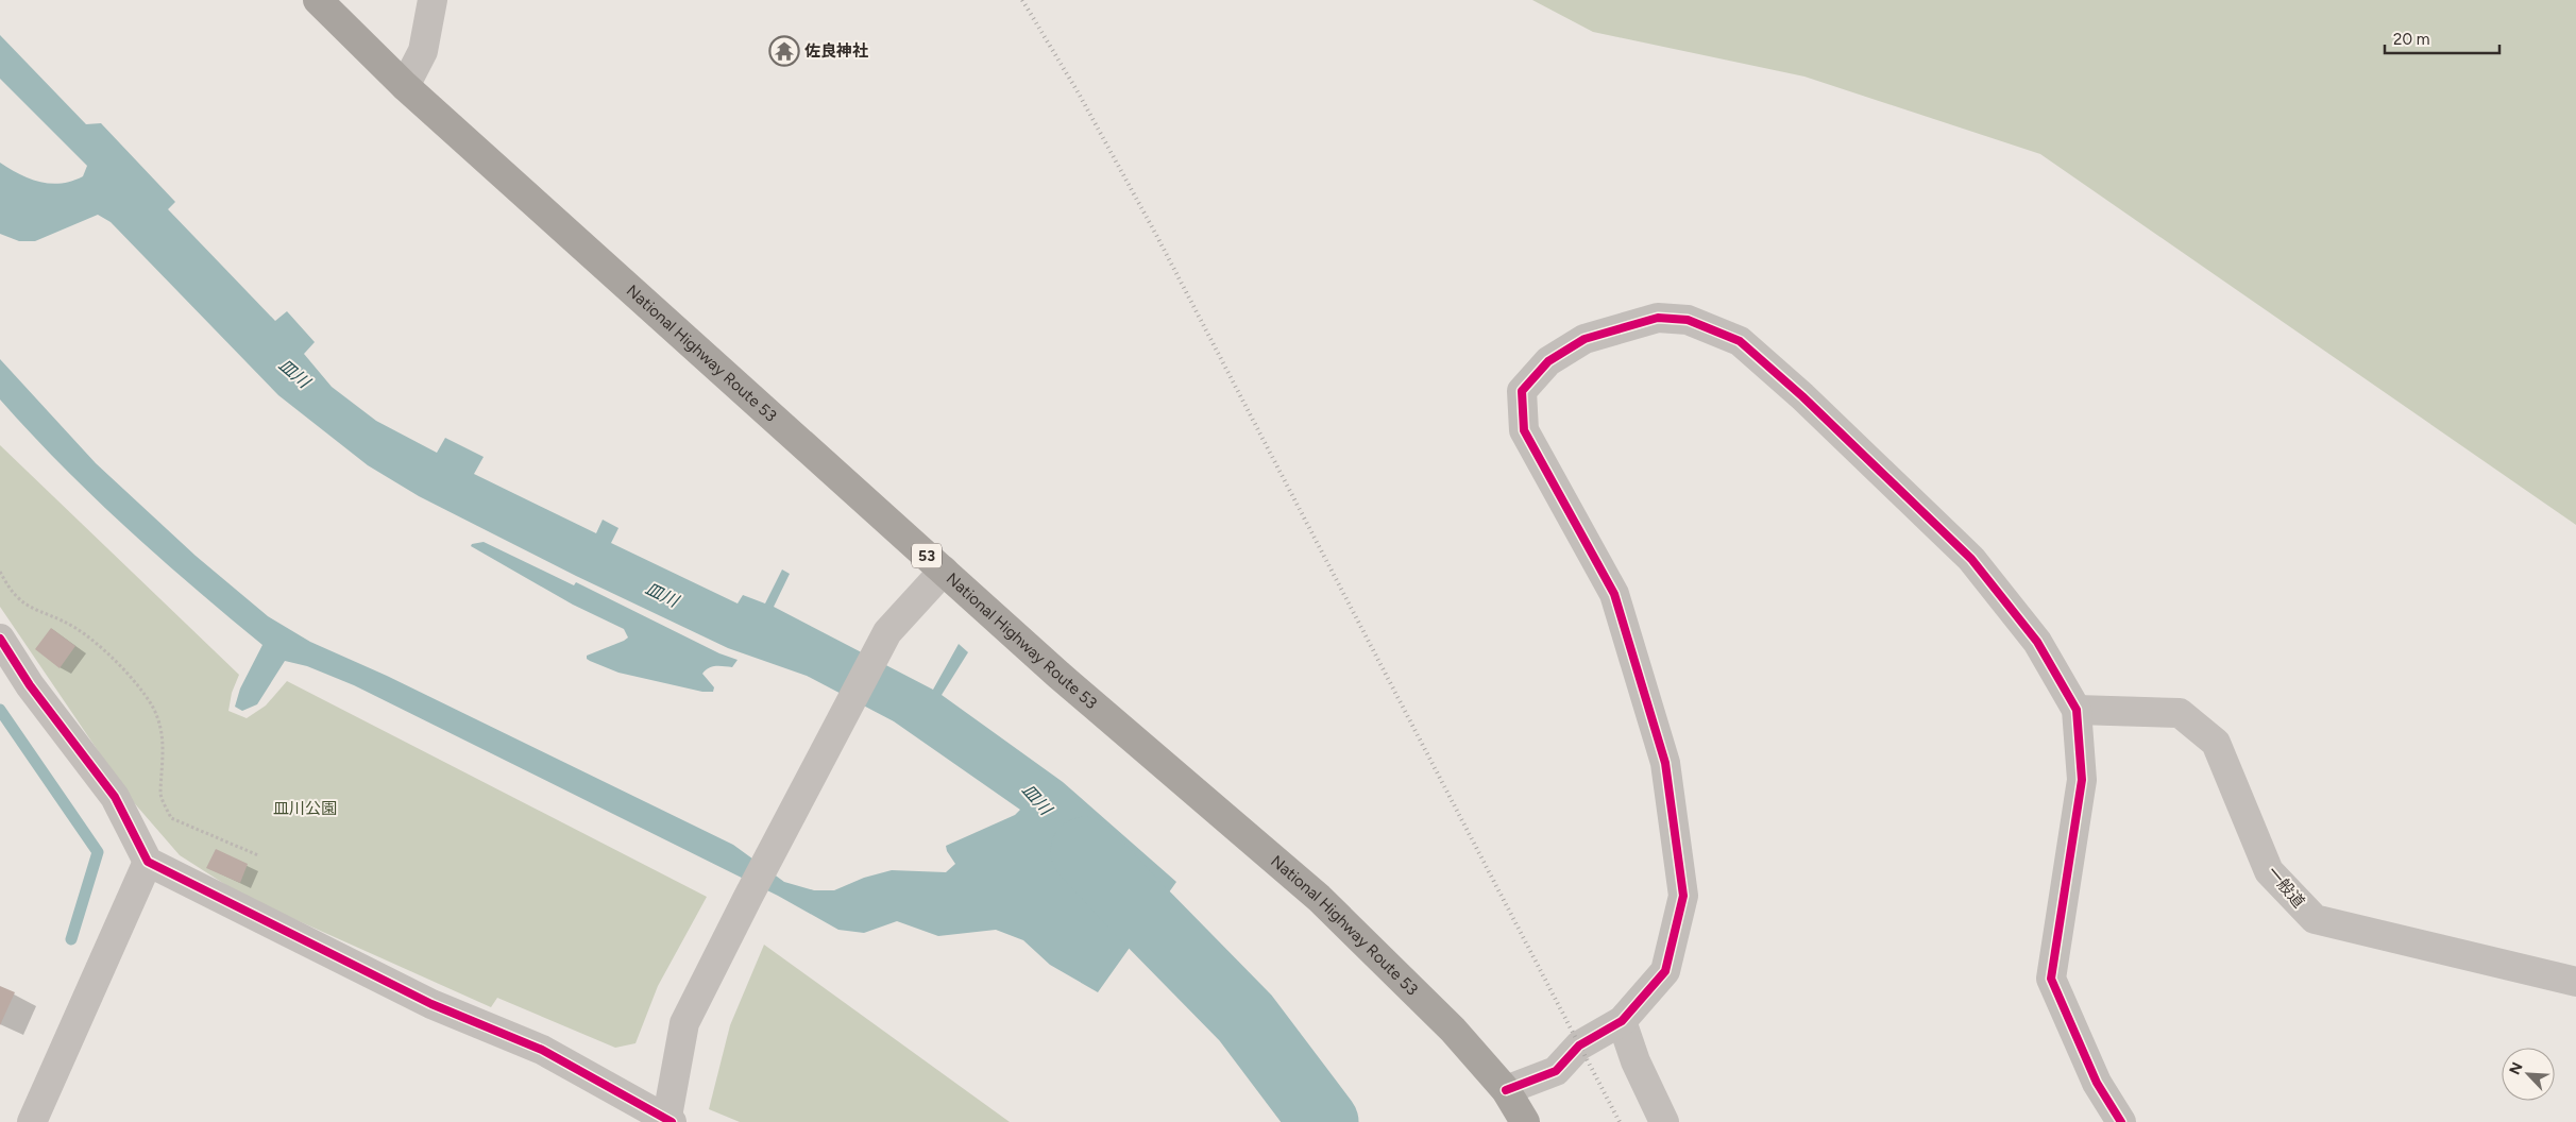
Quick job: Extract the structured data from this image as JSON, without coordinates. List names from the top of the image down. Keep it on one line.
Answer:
{"streets":{"highway":["National Highway Route 53","53"],"street":["一般道"]},"water":["皿川"],"parks":["皿川公園"],"places":{"temple":["佐良神社"]},"scale_bar":"20 m","north":"top left"}
